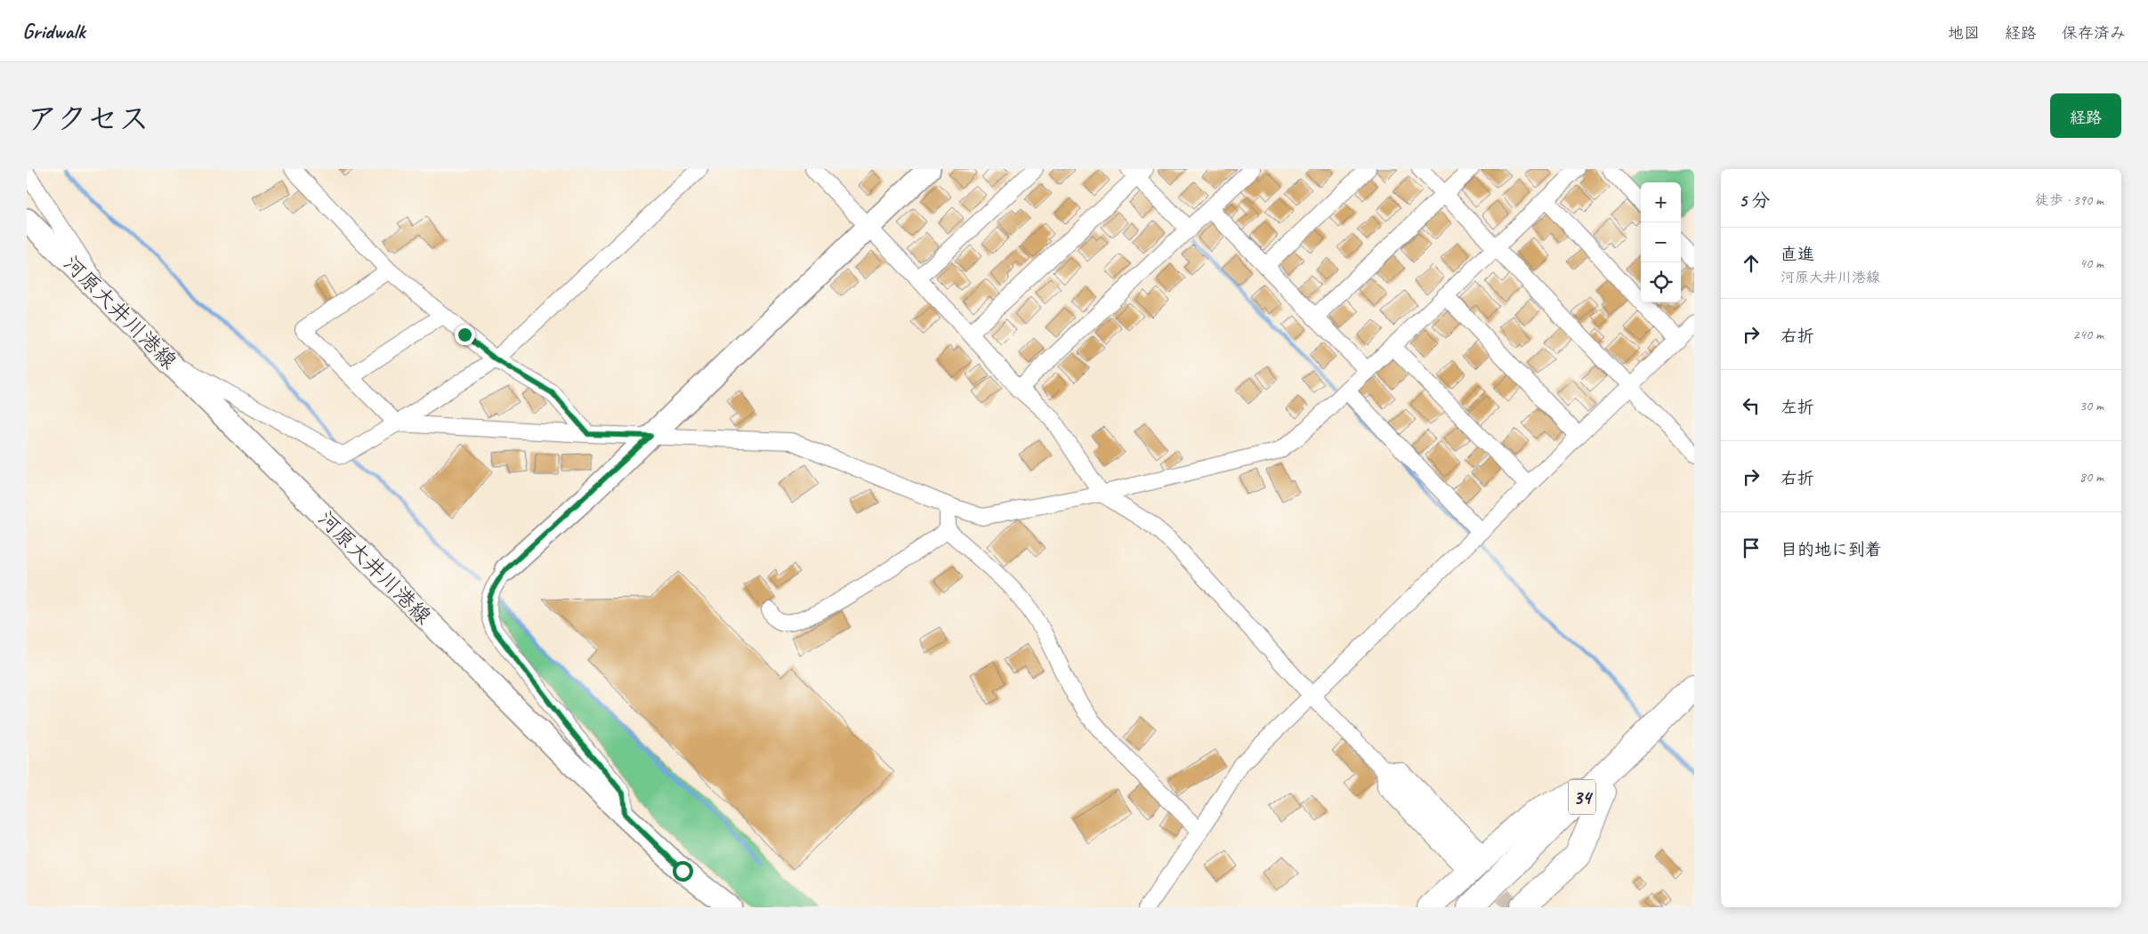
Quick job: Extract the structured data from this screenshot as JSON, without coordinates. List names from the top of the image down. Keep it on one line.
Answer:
{"streets":{"main road":["河原大井川港線","34"]},"page":{"header":"Gridwalk","nav":["地図","経路","保存済み"],"title":"アクセス","buttons":"経路","heading":["5 分","徒歩 · 390 m"],"map_buttons":["+","−"],"list":[["直進","河原大井川港線","40 m"],["右折","240 m"],["左折","30 m"],["右折","80 m"],"目的地に到着"]}}
